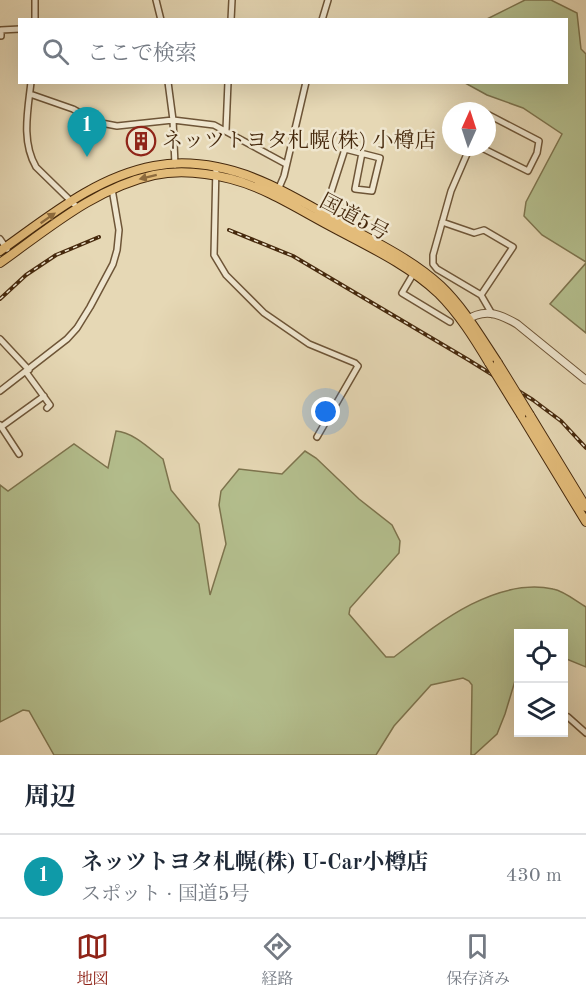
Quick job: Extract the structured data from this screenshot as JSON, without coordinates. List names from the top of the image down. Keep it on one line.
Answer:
{"streets":{"highway":["国道5号"]},"places":{"building":["ネッツトヨタ札幌(株) 小樽店"]},"north":"top","page":{"search":"ここで検索","pins":"1","heading":"周辺","list":[{"mark":"1","name":"ネッツトヨタ札幌(株) U-Car小樽店","note":"スポット · 国道5号","value":"430 m"}],"nav":["地図","経路","保存済み"]}}
